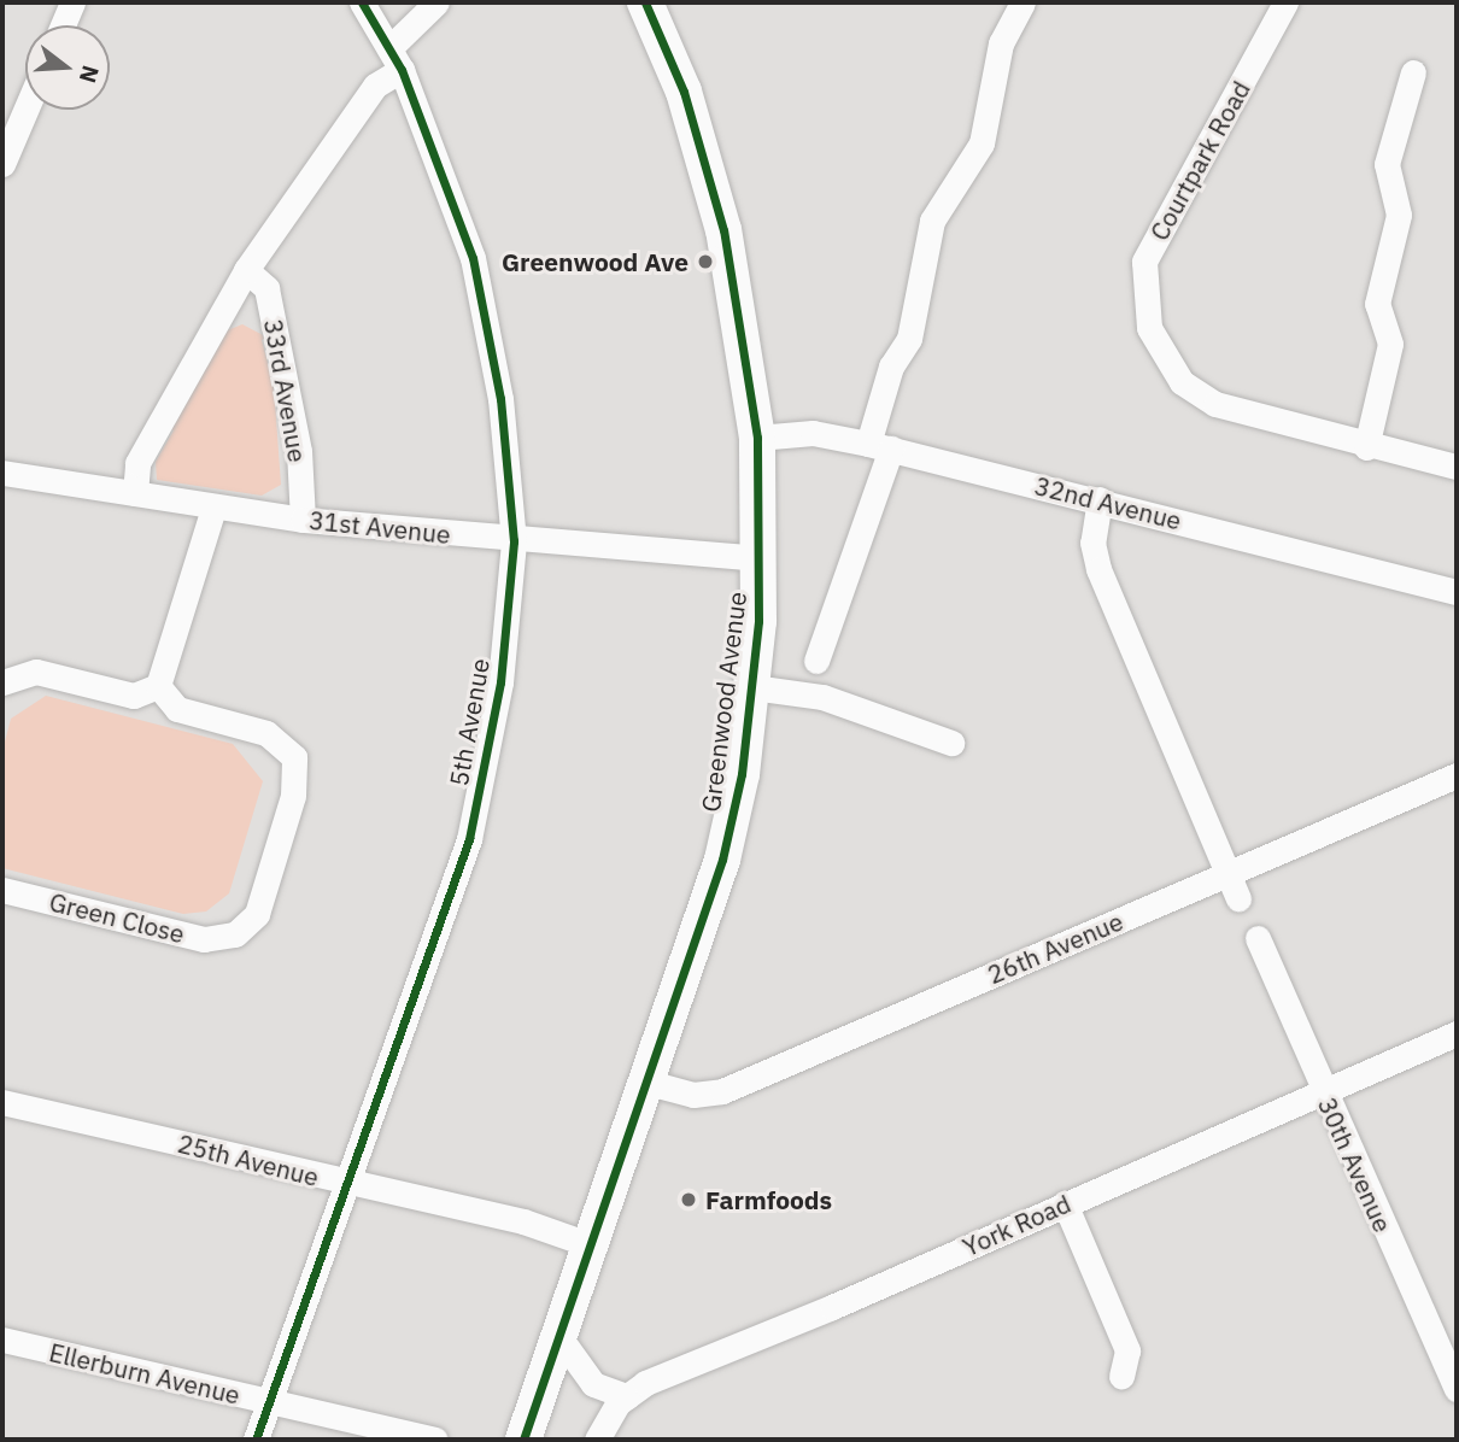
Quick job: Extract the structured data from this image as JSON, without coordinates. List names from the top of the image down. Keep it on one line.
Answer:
{"streets":{"street":["Courtpark Road","33rd Avenue","32nd Avenue","31st Avenue","Greenwood Avenue","5th Avenue","Green Close","26th Avenue","25th Avenue","30th Avenue","York Road","Ellerburn Avenue"]},"crossings":[["33rd Avenue","31st Avenue"],["33rd Avenue","5th Avenue"],["32nd Avenue","Greenwood Avenue"],["31st Avenue","Greenwood Avenue"],["31st Avenue","5th Avenue"],["Greenwood Avenue","26th Avenue"],["Greenwood Avenue","25th Avenue"],["5th Avenue","25th Avenue"],["5th Avenue","Ellerburn Avenue"],["30th Avenue","York Road"]],"places":["Greenwood Ave","Farmfoods"],"north":"right"}
